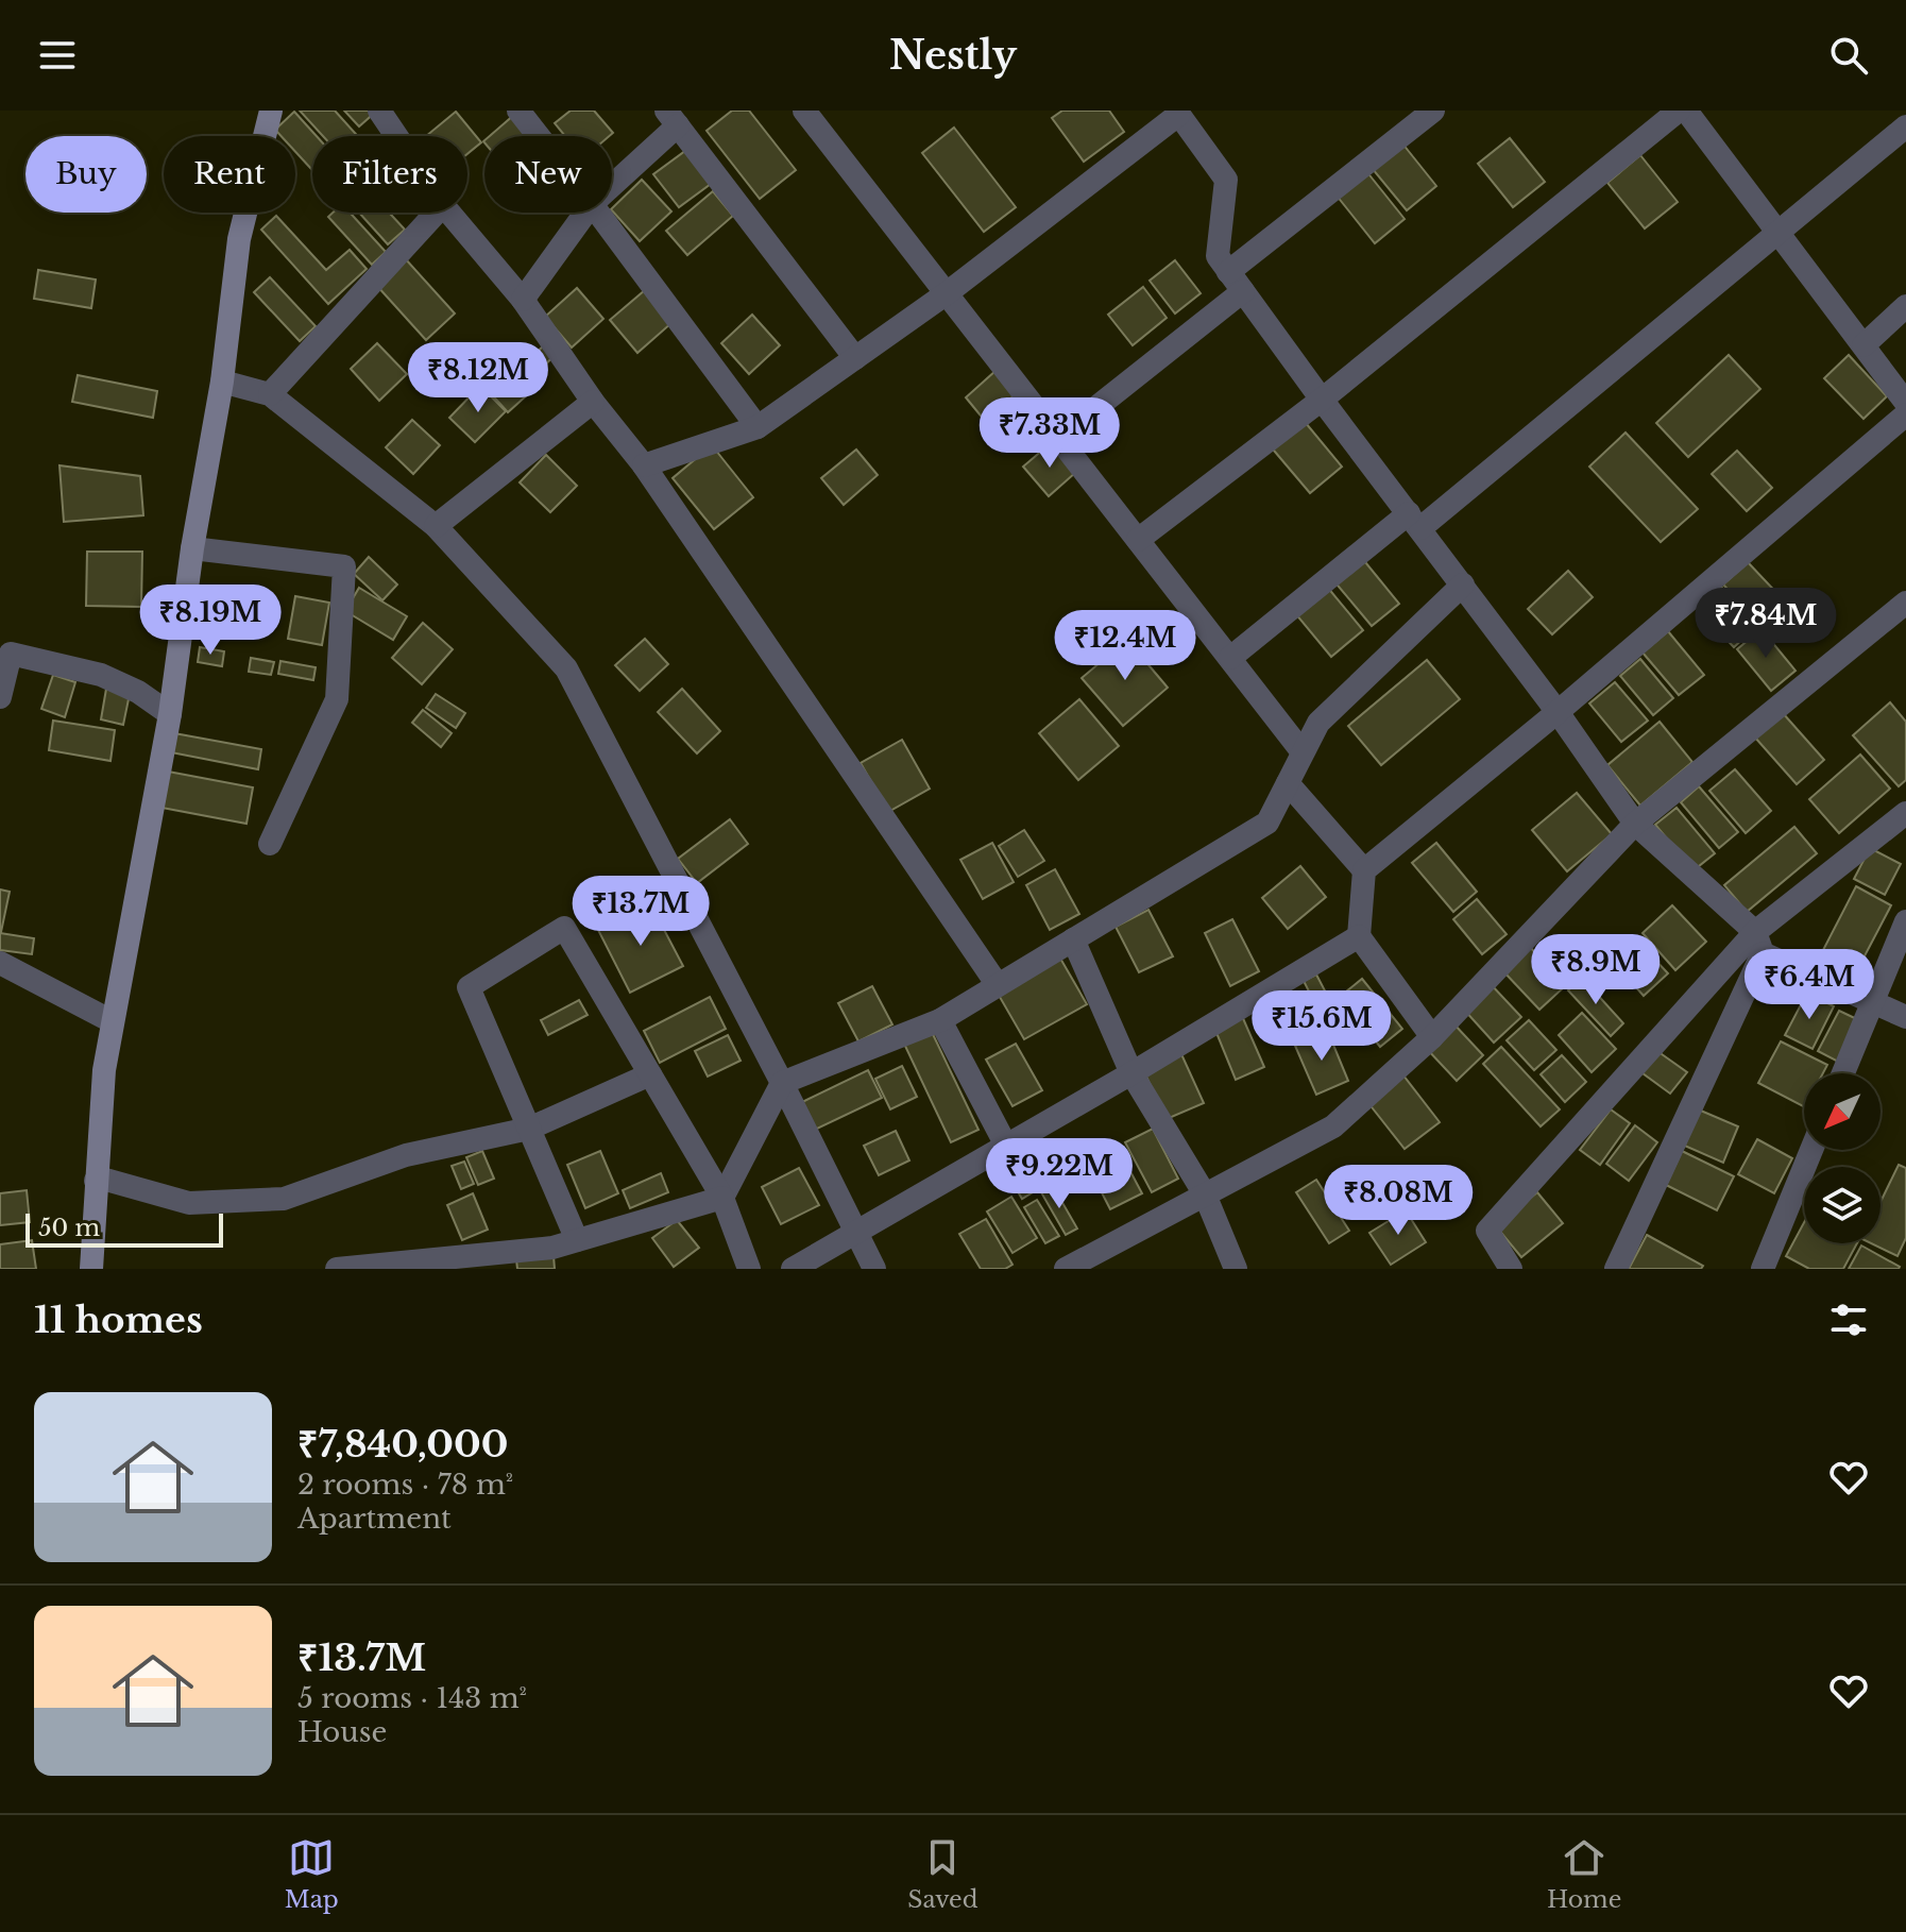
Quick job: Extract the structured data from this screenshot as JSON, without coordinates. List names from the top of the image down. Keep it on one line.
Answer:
{"scale_bar":"50 m","north":"bottom left","page":{"header":"Nestly","chip":["Buy","Rent","Filters","New"],"price":["₹8.12M","₹7.33M","₹8.19M","₹7.84M","₹12.4M","₹13.7M","₹8.9M","₹6.4M","₹15.6M","₹9.22M","₹8.08M"],"scale":"50 m","heading":"11 homes","list":[{"name":"₹7,840,000","note":"2 rooms · 78 m² · Apartment"},{"name":"₹13.7M","note":"5 rooms · 143 m² · House"}],"tabs":["Map","Saved","Home"]}}
